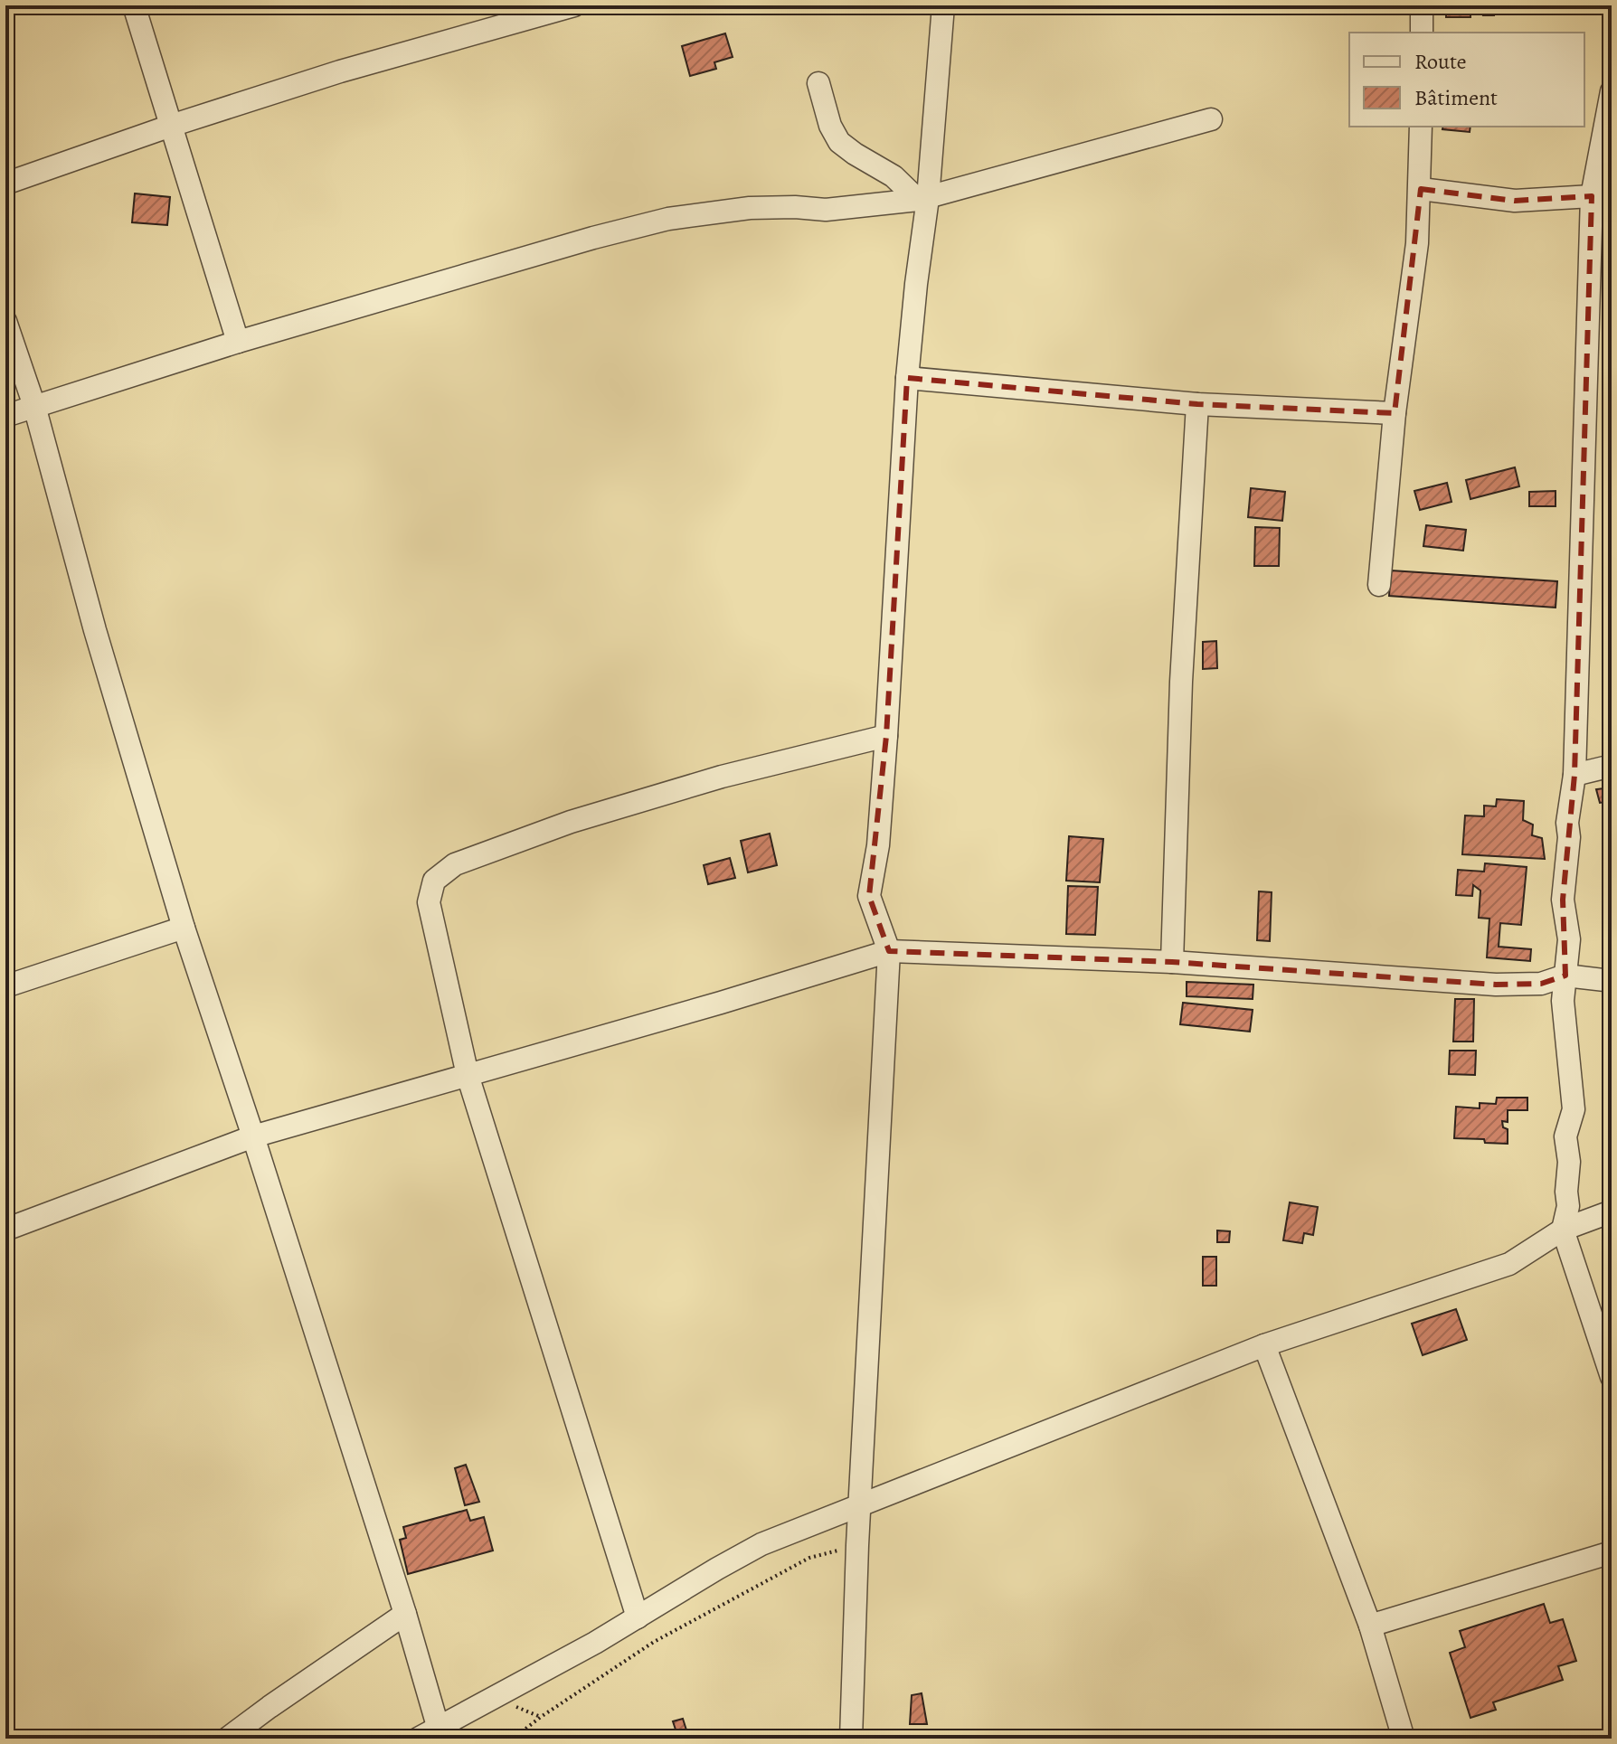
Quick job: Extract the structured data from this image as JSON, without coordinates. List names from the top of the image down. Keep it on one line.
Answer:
{"legend":["Route","Bâtiment"]}
